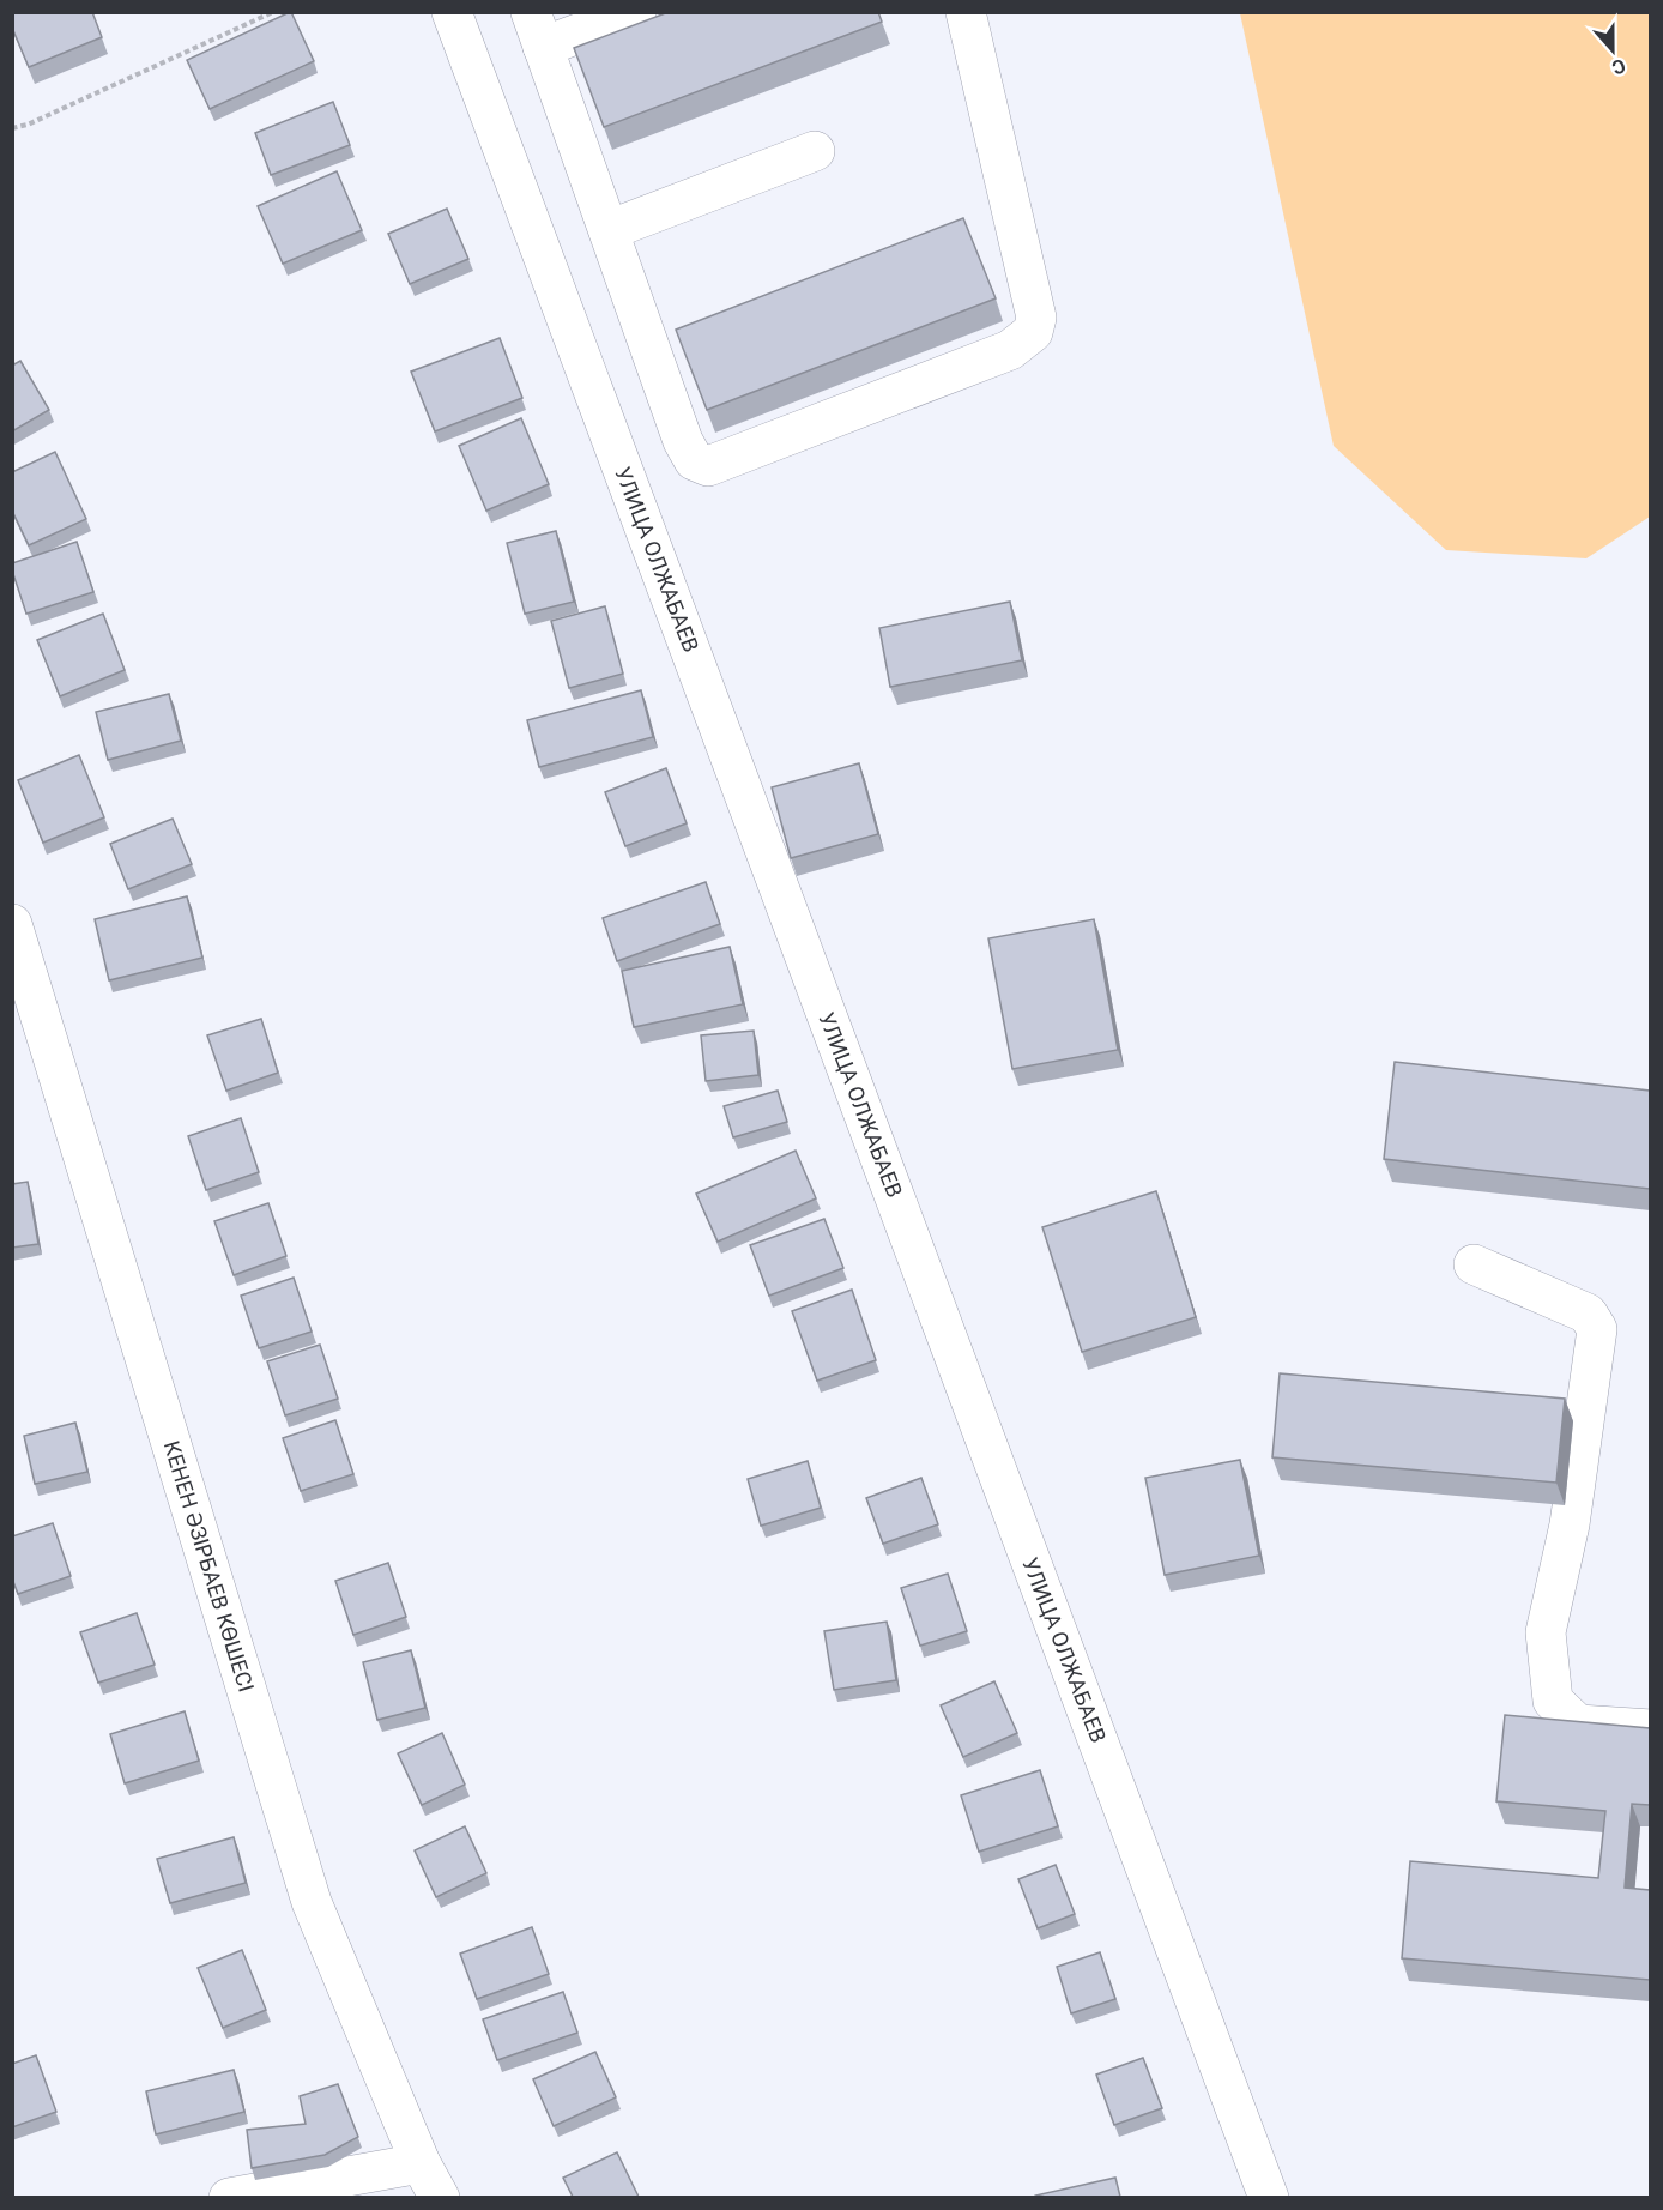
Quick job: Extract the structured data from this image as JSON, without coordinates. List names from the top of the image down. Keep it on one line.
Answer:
{"streets":{"street":["УЛИЦА ОЛЖАБАЕВ","КЕНЕН ӘЗІРБАЕВ КӨШЕСІ"]},"north":"bottom"}
